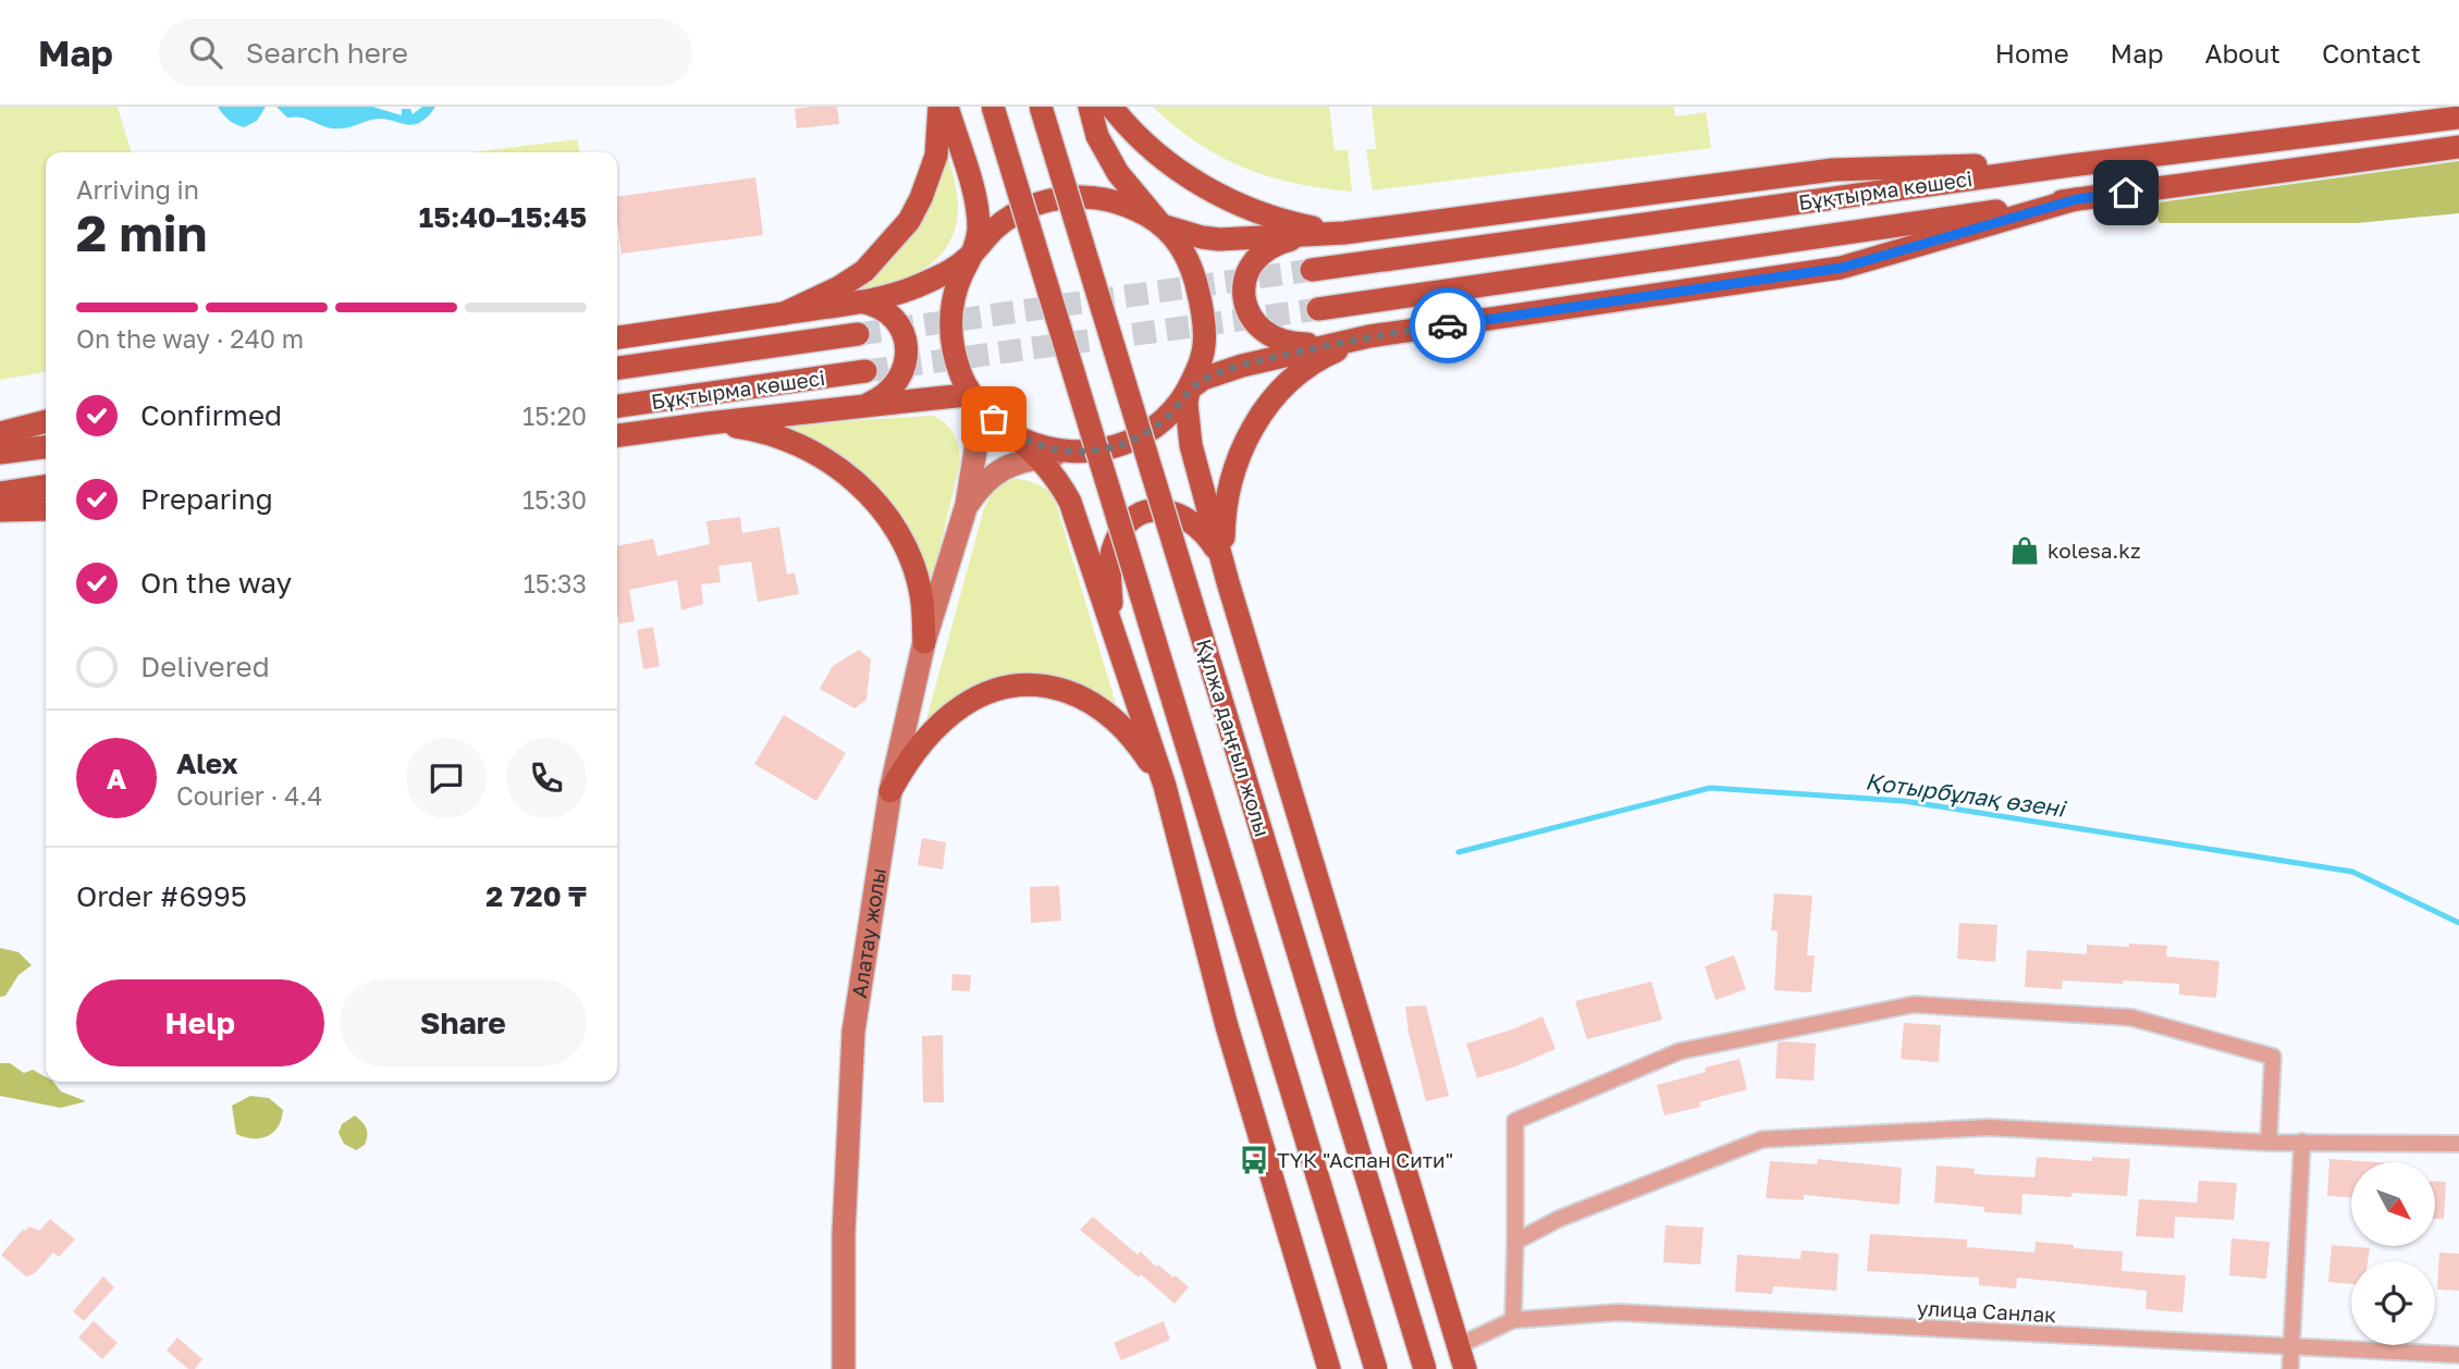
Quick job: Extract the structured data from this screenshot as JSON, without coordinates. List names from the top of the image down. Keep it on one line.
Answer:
{"streets":{"main road":["Бұқтырма көшесі","Құлжа даңғыл жолы","Алатау жолы"],"street":["улица Санлак"]},"water":["Қотырбұлақ өзені"],"places":{"shop":["kolesa.kz"],"bus stop":["ТҮК \"Аспан Сити\""]},"north":"bottom right","page":{"header":"Map","search":"Search here","nav":["Home","Map","About","Contact"],"heading":["2 min","Arriving in","15:40–15:45"],"panel":["Alex","Courier · 4.4","Order #6995","2 720 ₸"],"bar":"On the way · 240 m","list":[["Confirmed","15:20"],["Preparing","15:30"],["On the way","15:33"],"Delivered"],"round":"A","buttons":["Help","Share"]}}
